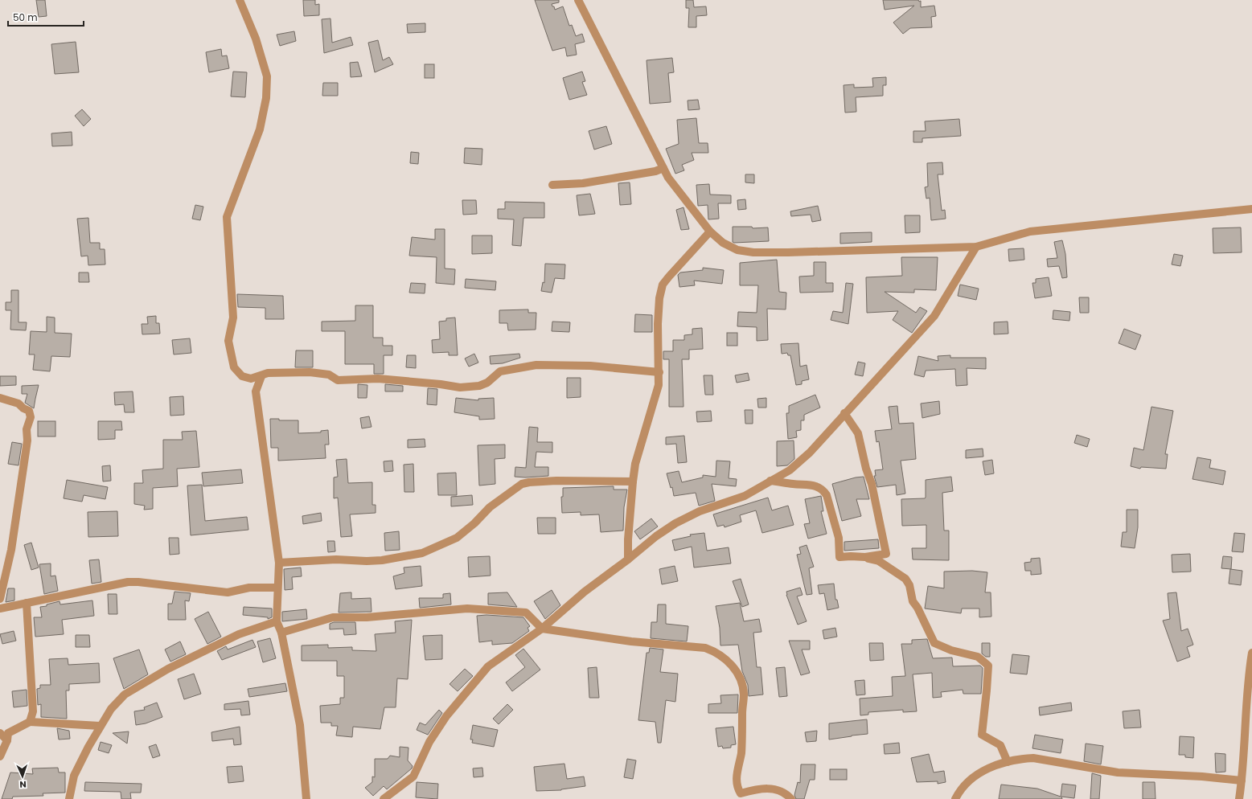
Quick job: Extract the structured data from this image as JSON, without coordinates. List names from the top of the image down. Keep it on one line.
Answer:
{"scale_bar":"50 m","north":"bottom"}
